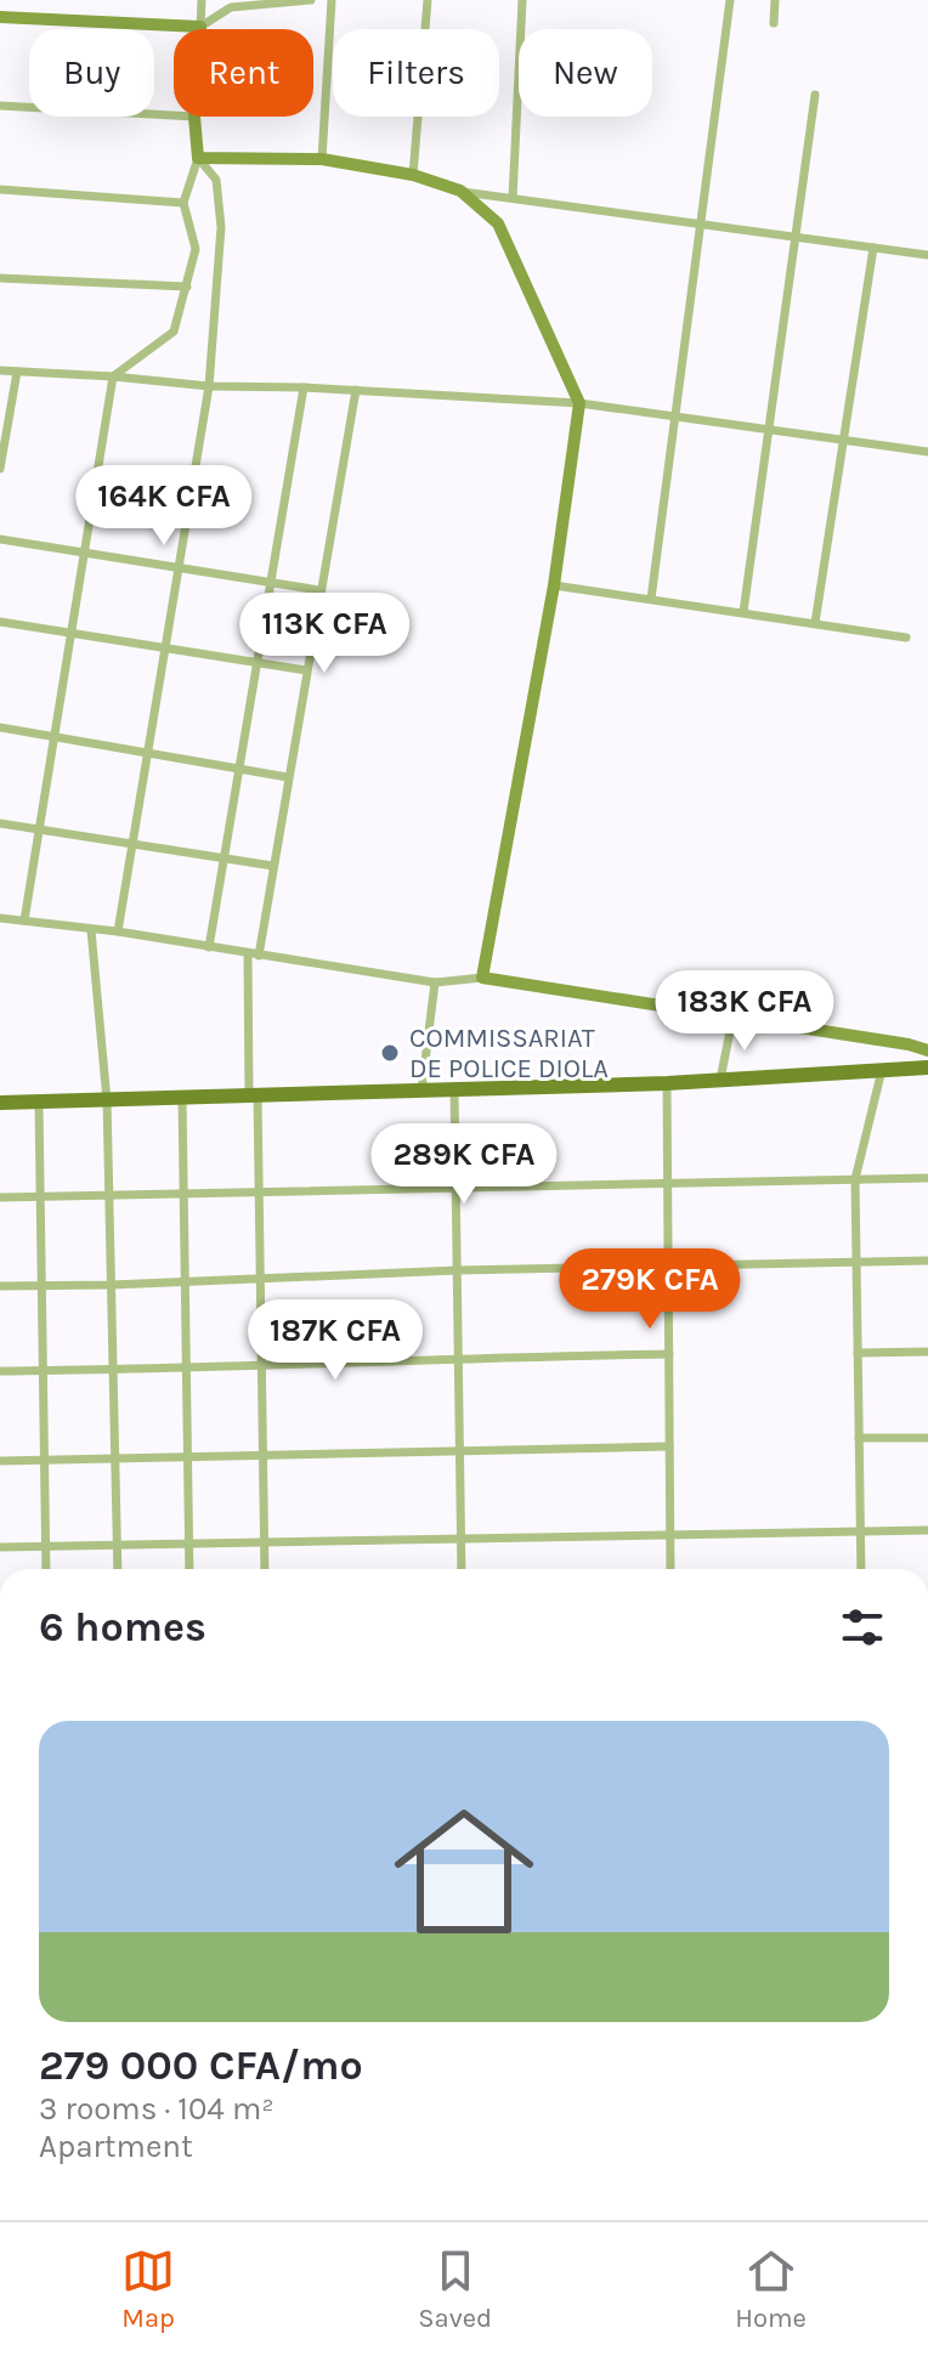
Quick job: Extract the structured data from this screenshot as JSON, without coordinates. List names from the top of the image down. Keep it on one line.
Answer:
{"places":["COMMISSARIAT DE POLICE DIOLA"],"page":{"chip":["Buy","Rent","Filters","New"],"price":["164K CFA","113K CFA","183K CFA","289K CFA","279K CFA","187K CFA"],"heading":"6 homes","list":[{"name":"279 000 CFA/mo","note":"3 rooms · 104 m² · Apartment"}],"tabs":["Map","Saved","Home"]}}
